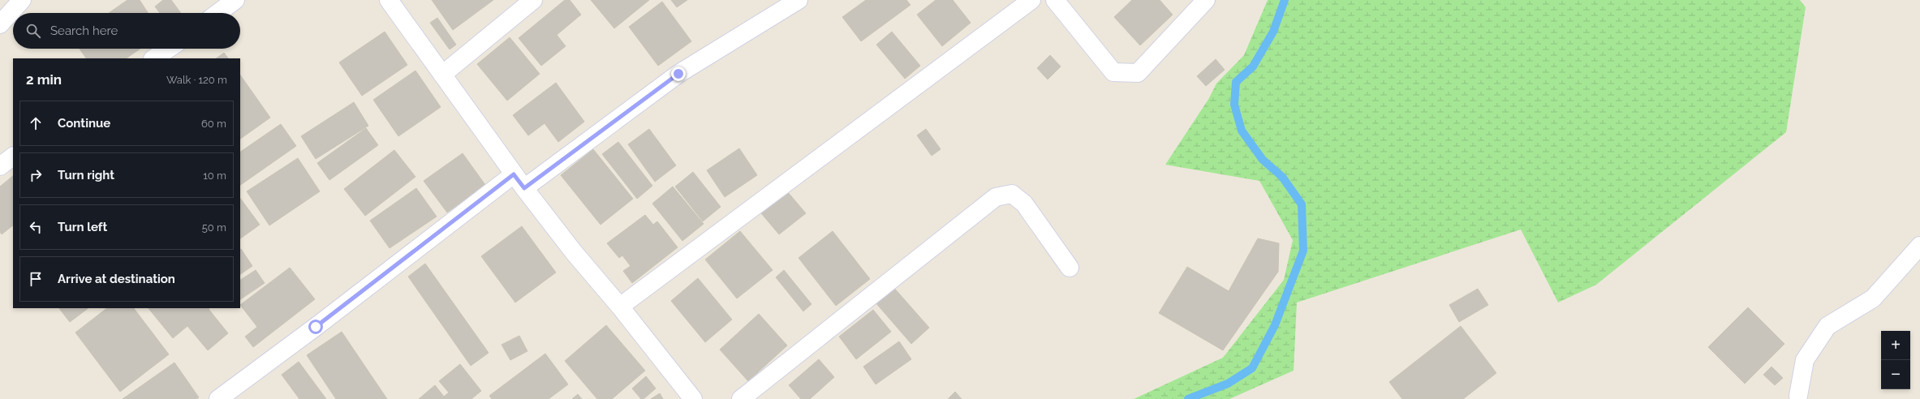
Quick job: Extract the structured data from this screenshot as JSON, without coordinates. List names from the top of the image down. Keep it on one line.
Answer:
{"page":{"search":"Search here","heading":["2 min","Walk · 120 m"],"list":[["Continue","60 m"],["Turn right","10 m"],["Turn left","50 m"],"Arrive at destination"],"map_buttons":["+","−"]}}
